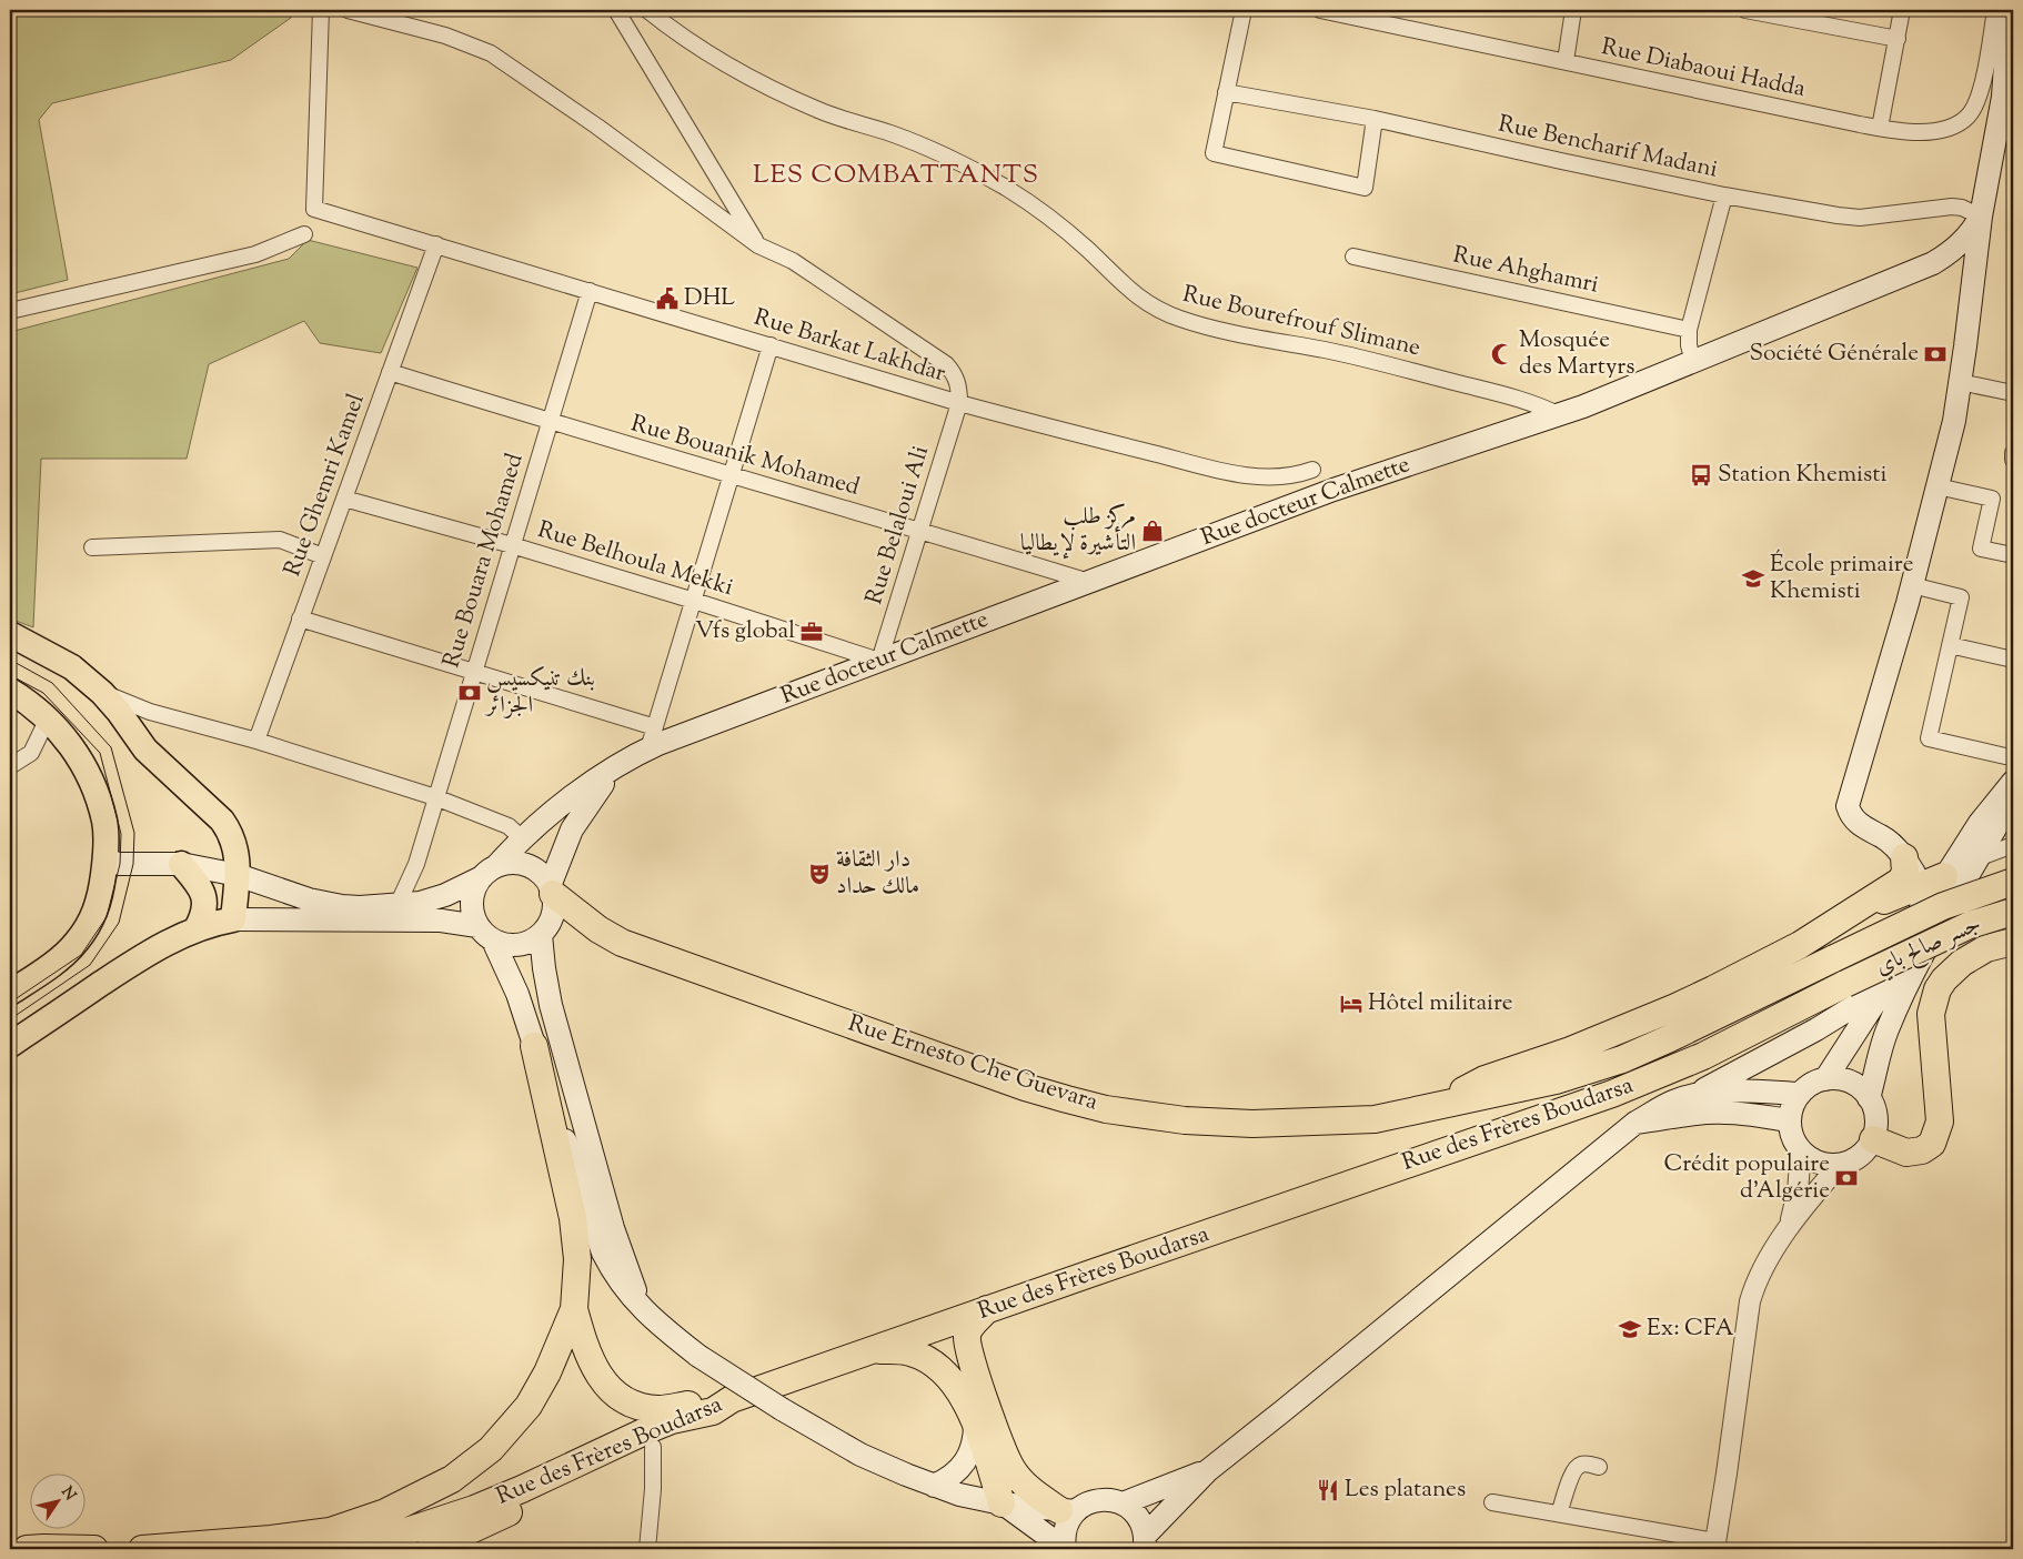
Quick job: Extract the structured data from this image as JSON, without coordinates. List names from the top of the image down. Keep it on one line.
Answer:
{"streets":{"highway":["جسر صالح باي","Rue Ernesto Che Guevara","Rue des Frères Boudarsa"],"main road":["Rue docteur Calmette"],"street":["Rue Diabaoui Hadda","Rue Bencharif Madani","Rue Ahghamri","Rue Bourefrouf Slimane","Rue Barkat Lakhdar","Rue Bouanik Mohamed","Rue Ghemri Kamel","Rue Belaloui Ali","Rue Belhoula Mekki","Rue Bouara Mohamed"]},"crossings":[["Rue Bencharif Madani","Rue docteur Calmette"],["Rue Bourefrouf Slimane","Rue docteur Calmette"],["Rue Barkat Lakhdar","Rue Ghemri Kamel"],["Rue Barkat Lakhdar","Rue Belaloui Ali"],["Rue Barkat Lakhdar","Rue Bouara Mohamed"],["Rue Bouanik Mohamed","Rue Ghemri Kamel"],["Rue Bouanik Mohamed","Rue docteur Calmette"],["Rue Bouanik Mohamed","Rue Belaloui Ali"],["Rue Bouanik Mohamed","Rue Bouara Mohamed"],["Rue Ghemri Kamel","Rue Belhoula Mekki"],["Rue docteur Calmette","Rue Belaloui Ali"],["Rue docteur Calmette","Rue Belhoula Mekki"],["Rue docteur Calmette","Rue Ernesto Che Guevara"],["Rue Belaloui Ali","Rue Belhoula Mekki"],["Rue Belhoula Mekki","Rue Bouara Mohamed"],["جسر صالح باي","Rue des Frères Boudarsa"]],"districts":["LES COMBATTANTS"],"places":{"public building":["DHL"],"mosque":["Mosquée des Martyrs"],"bank":["Société Générale","بنك تنيكسيس الجزائر","Crédit populaire d'Algérie"],"bus stop":["Station Khemisti"],"shop":["مركز طلب التأشيرة لإيطاليا"],"school or university":["École primaire Khemisti","Ex: CFA"],"office":["Vfs global"],"theatre":["دار الثقافة مالك حداد"],"hotel":["Hôtel militaire"],"restaurant":["Les platanes"]},"north":"top right"}
